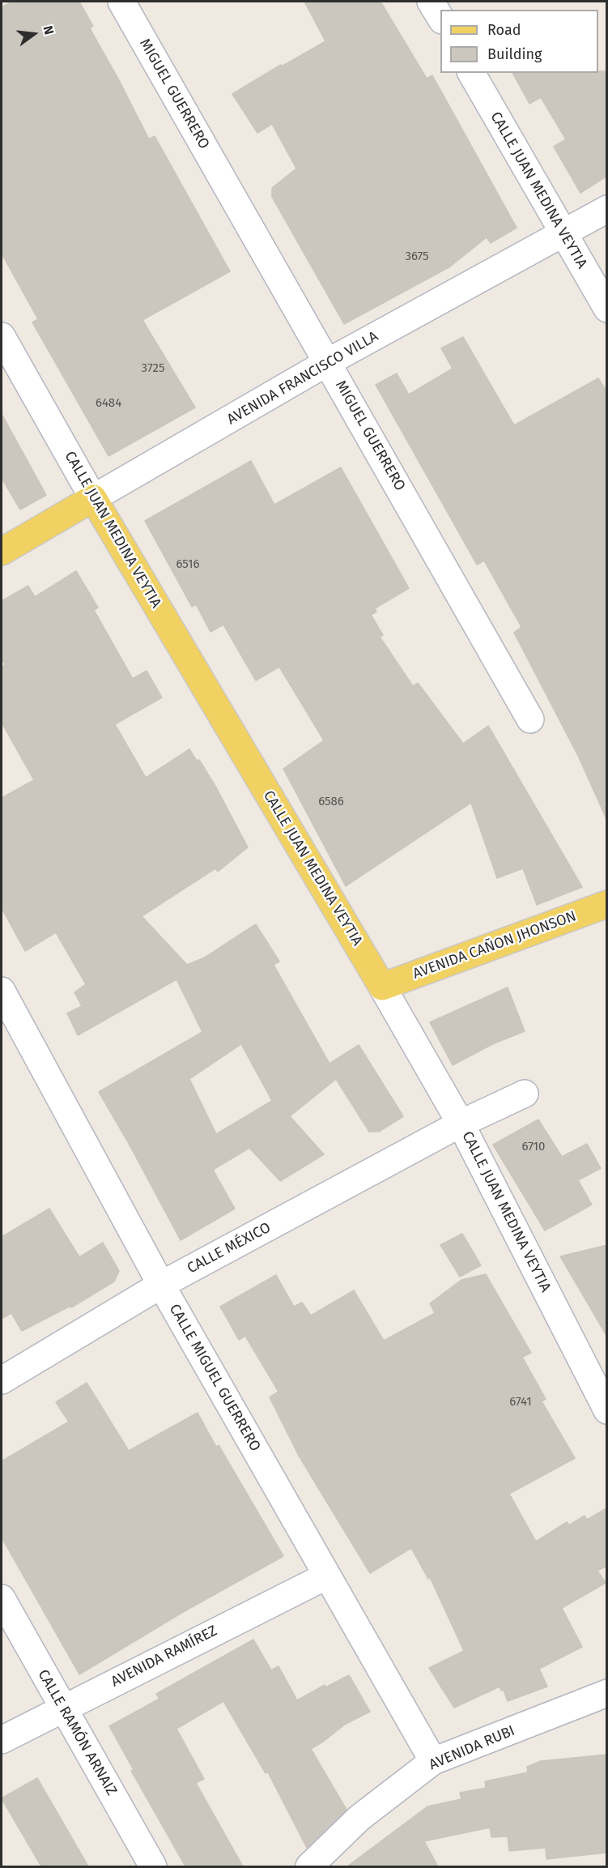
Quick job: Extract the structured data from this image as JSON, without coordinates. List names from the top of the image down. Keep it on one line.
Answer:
{"streets":{"main road":["CALLE JUAN MEDINA VEYTIA","AVENIDA FRANCISCO VILLA","AVENIDA CAÑON JHONSON"],"street":["MIGUEL GUERRERO","CALLE MÉXICO","CALLE MIGUEL GUERRERO","AVENIDA RAMÍREZ","CALLE RAMÓN ARNAIZ","AVENIDA RUBI"]},"crossings":[["MIGUEL GUERRERO","AVENIDA FRANCISCO VILLA"],["CALLE JUAN MEDINA VEYTIA","AVENIDA FRANCISCO VILLA"],["CALLE JUAN MEDINA VEYTIA","AVENIDA CAÑON JHONSON"],["CALLE JUAN MEDINA VEYTIA","CALLE MÉXICO"],["CALLE MÉXICO","CALLE MIGUEL GUERRERO"],["CALLE MIGUEL GUERRERO","AVENIDA RAMÍREZ"],["CALLE MIGUEL GUERRERO","AVENIDA RUBI"],["AVENIDA RAMÍREZ","CALLE RAMÓN ARNAIZ"]],"house_numbers":["3675","3725","6484","6516","6586","6710","6741"],"legend":["Road","Building"],"north":"right"}
